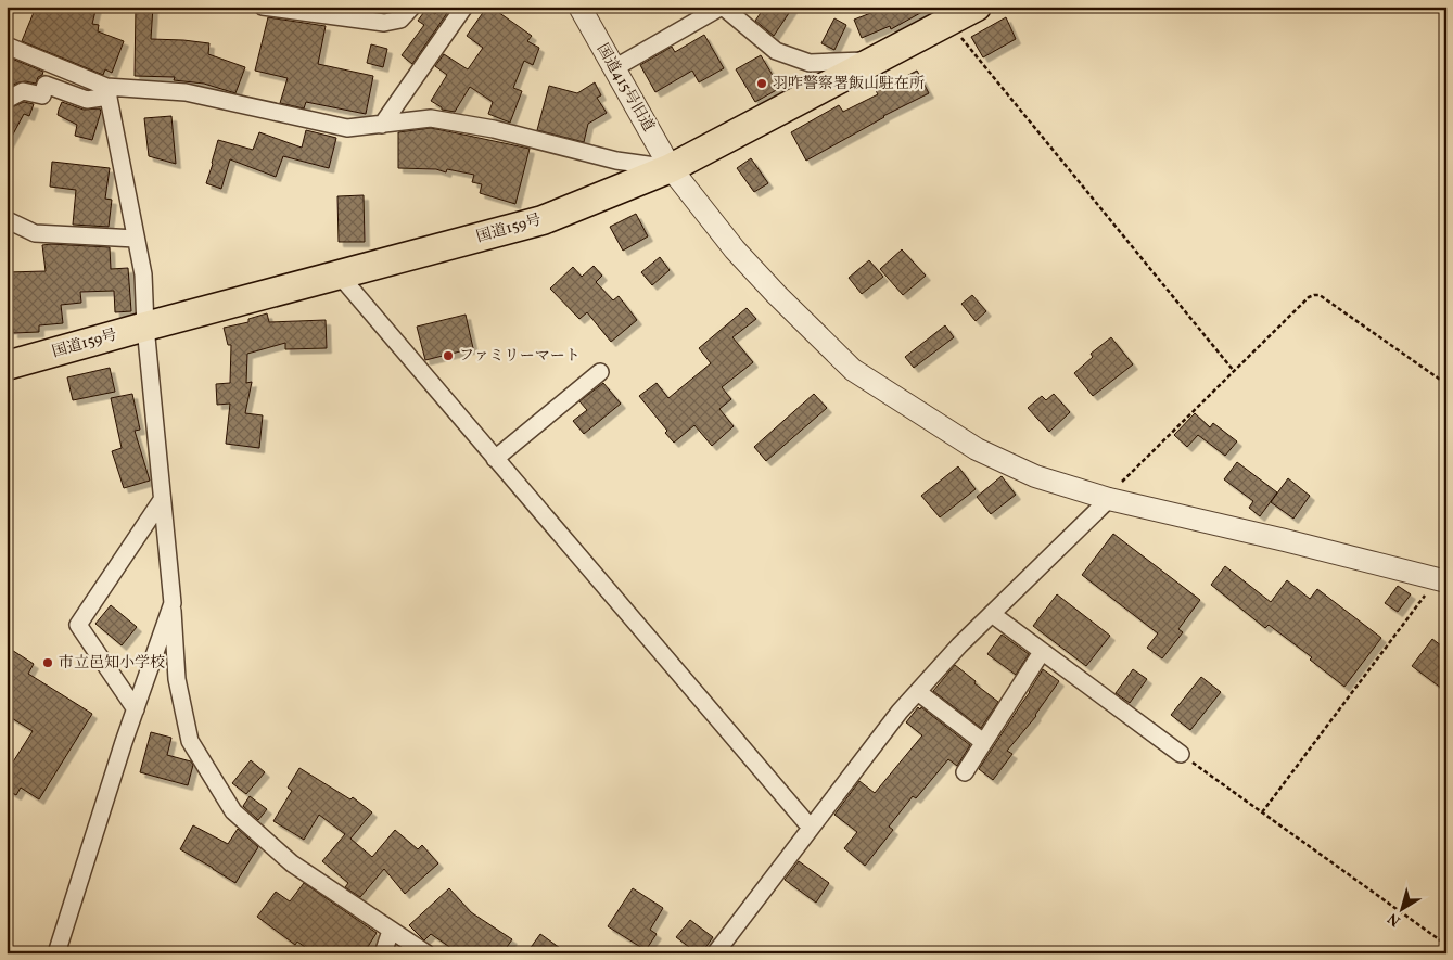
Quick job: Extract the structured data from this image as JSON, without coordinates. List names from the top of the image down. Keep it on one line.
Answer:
{"streets":{"highway":["国道159号"],"street":["国道415号旧道"]},"crossings":[["国道415号旧道","国道159号"]],"places":["羽咋警察署飯山駐在所","ファミリーマート","市立邑知小学校"],"north":"bottom left"}
